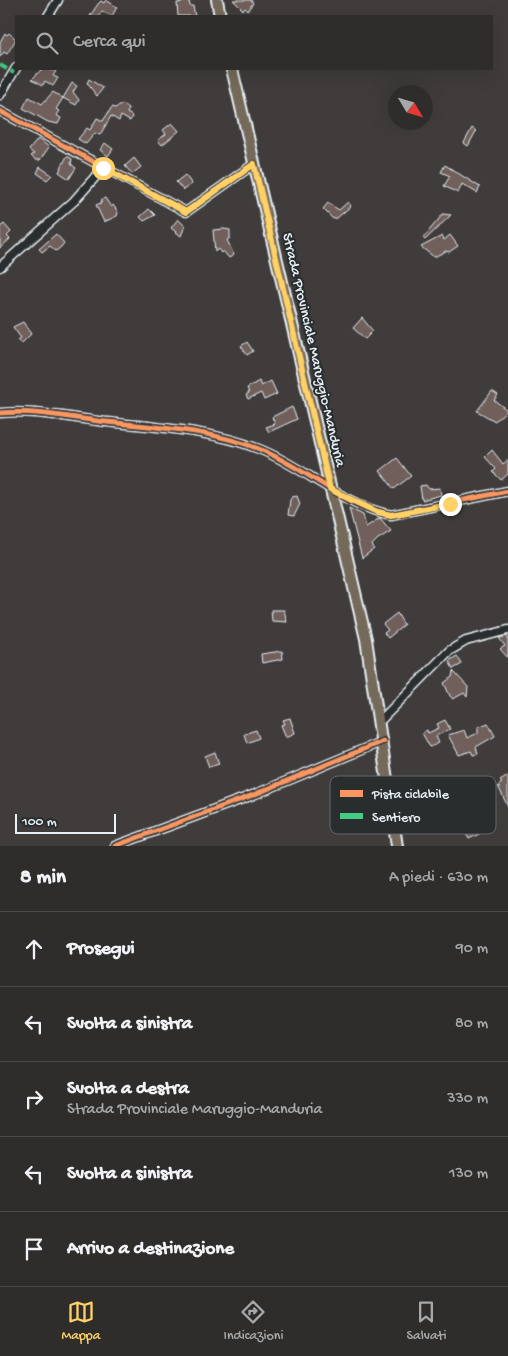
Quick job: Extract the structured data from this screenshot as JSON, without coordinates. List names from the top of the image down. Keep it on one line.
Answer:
{"streets":{"main road":["Strada Provinciale Maruggio-Manduria"]},"legend":["Pista ciclabile","Sentiero"],"scale_bar":"100 m","north":"bottom right","page":{"search":"Cerca qui","scale":"100 m","heading":["8 min","A piedi · 630 m"],"list":[["Prosegui","90 m"],["Svolta a sinistra","80 m"],["Svolta a destra","Strada Provinciale Maruggio-Manduria","330 m"],["Svolta a sinistra","130 m"],"Arrivo a destinazione"],"nav":["Mappa","Indicazioni","Salvati"]}}
